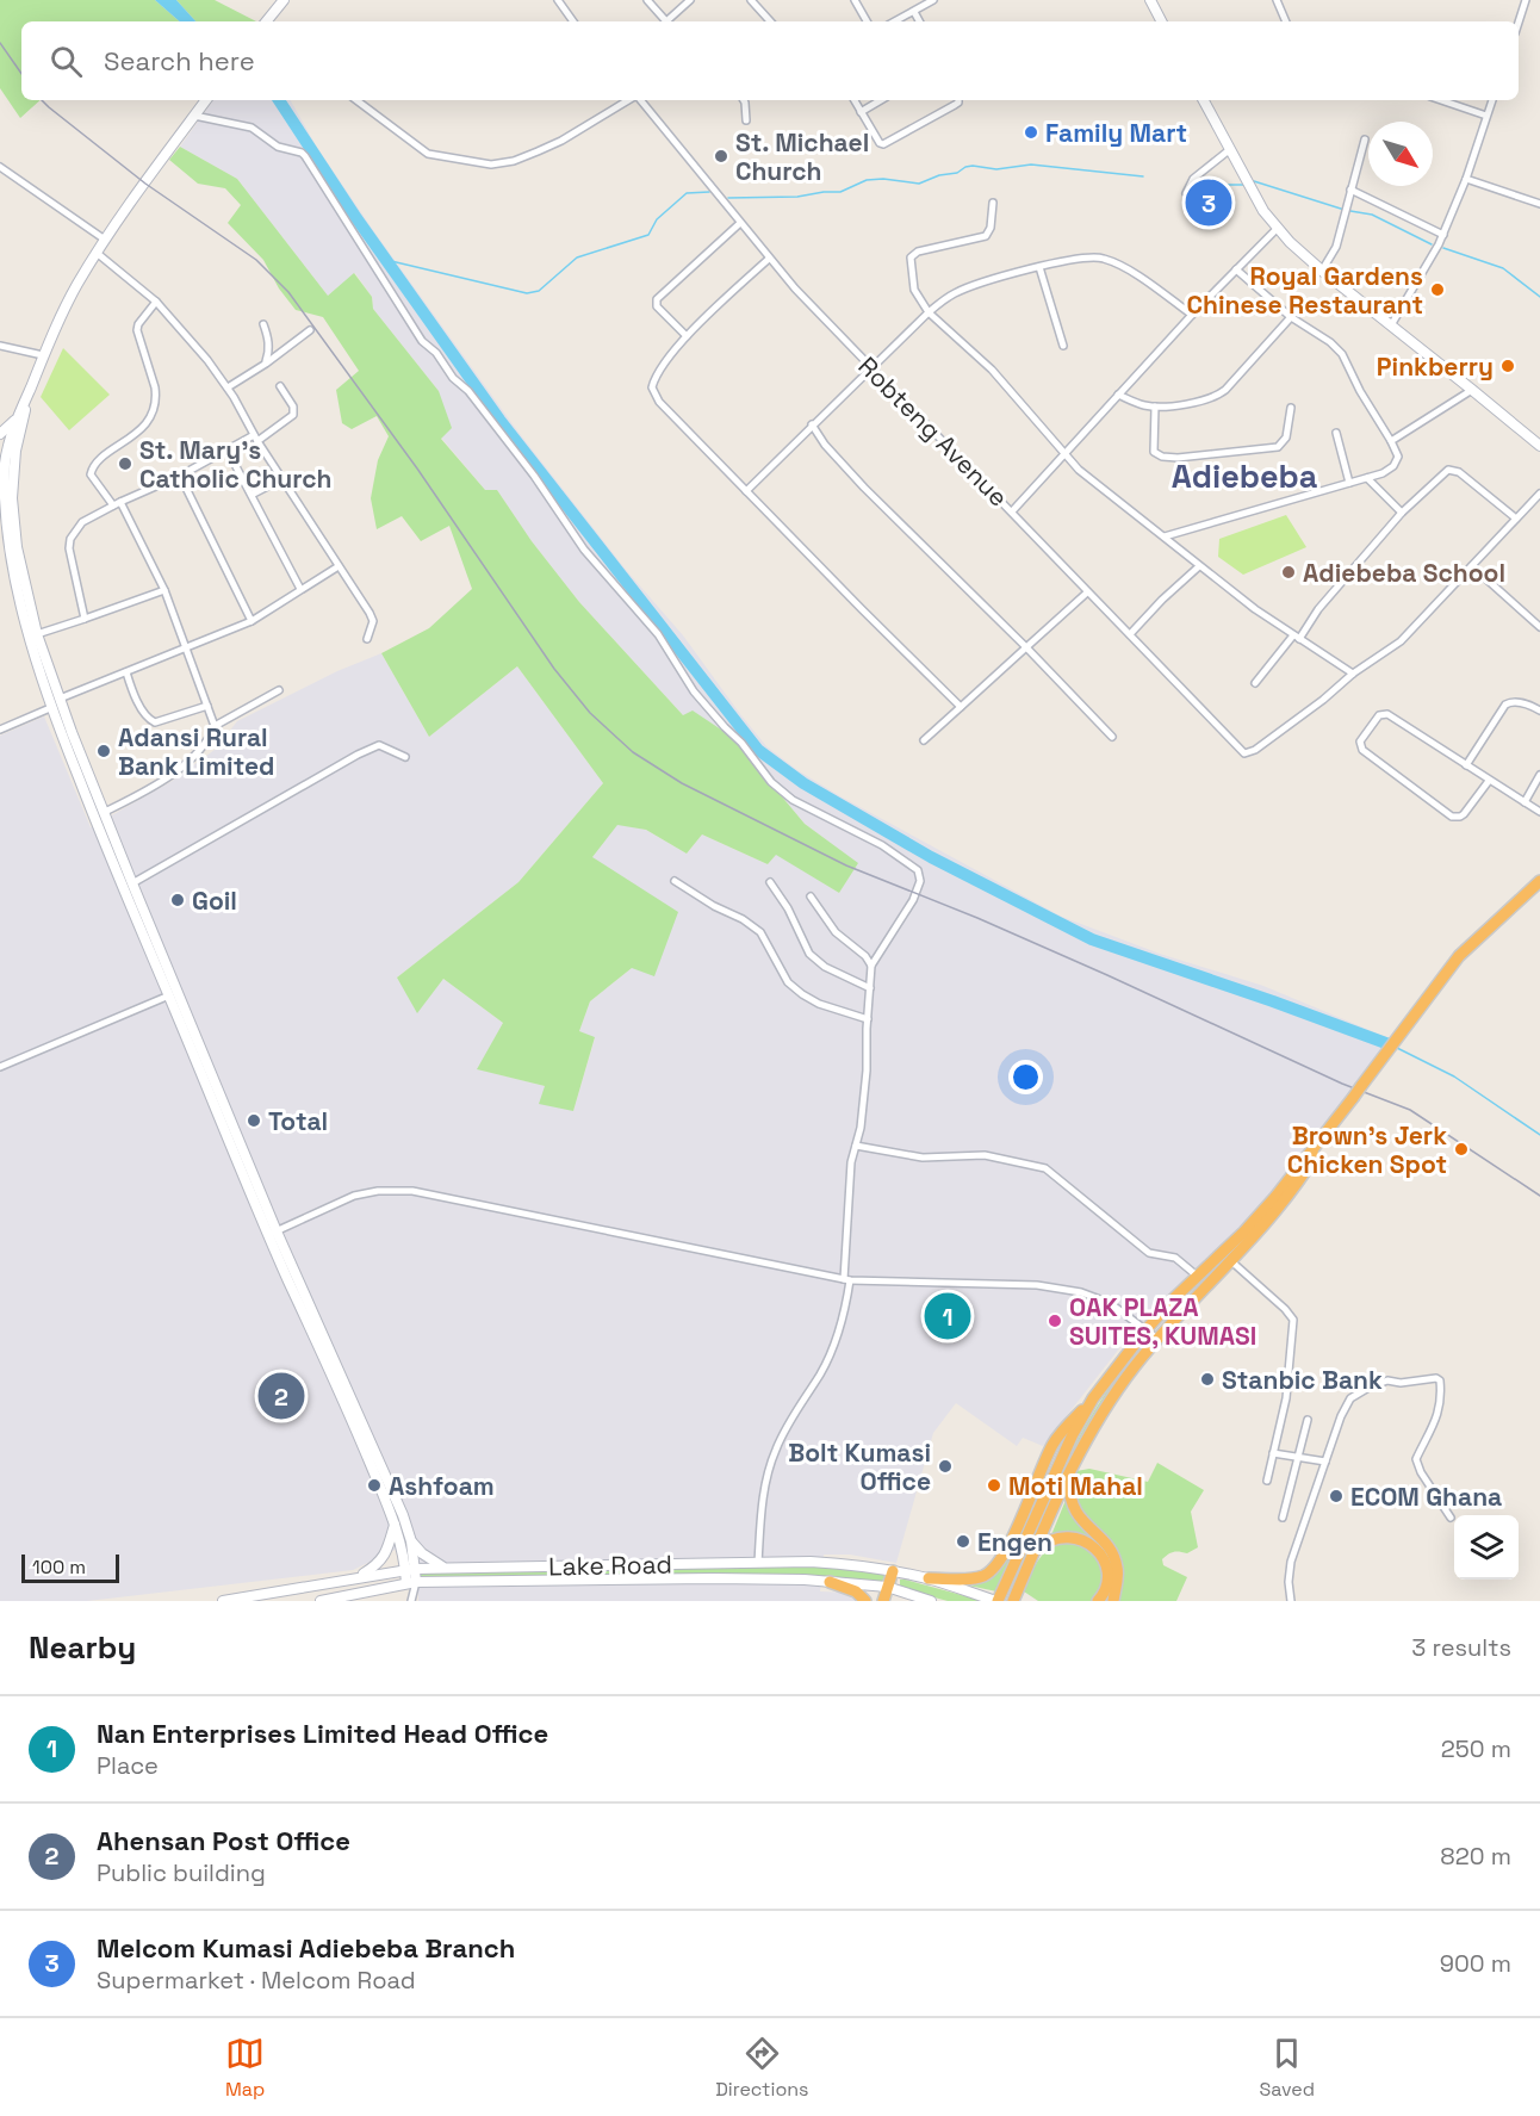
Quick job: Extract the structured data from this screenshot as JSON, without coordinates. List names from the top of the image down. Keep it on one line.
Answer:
{"streets":{"main road":["Lake Road"],"street":["Robteng Avenue"]},"districts":["Adiebeba"],"places":["Family Mart","St. Michael Church","Royal Gardens Chinese Restaurant","Pinkberry","St. Mary's Catholic Church","Adiebeba School","Adansi Rural Bank Limited","Goil","Total","Brown's Jerk Chicken Spot","OAK PLAZA SUITES, KUMASI","Stanbic Bank","Bolt Kumasi Office","Ashfoam","Moti Mahal","ECOM Ghana","Engen"],"scale_bar":"100 m","north":"bottom right","page":{"search":"Search here","pins":["3","1","2"],"scale":"100 m","heading":["Nearby","3 results"],"list":[{"mark":"1","name":"Nan Enterprises Limited Head Office","note":"Place","value":"250 m"},{"mark":"2","name":"Ahensan Post Office","note":"Public building","value":"820 m"},{"mark":"3","name":"Melcom Kumasi Adiebeba Branch","note":"Supermarket · Melcom Road","value":"900 m"}],"nav":["Map","Directions","Saved"]}}
